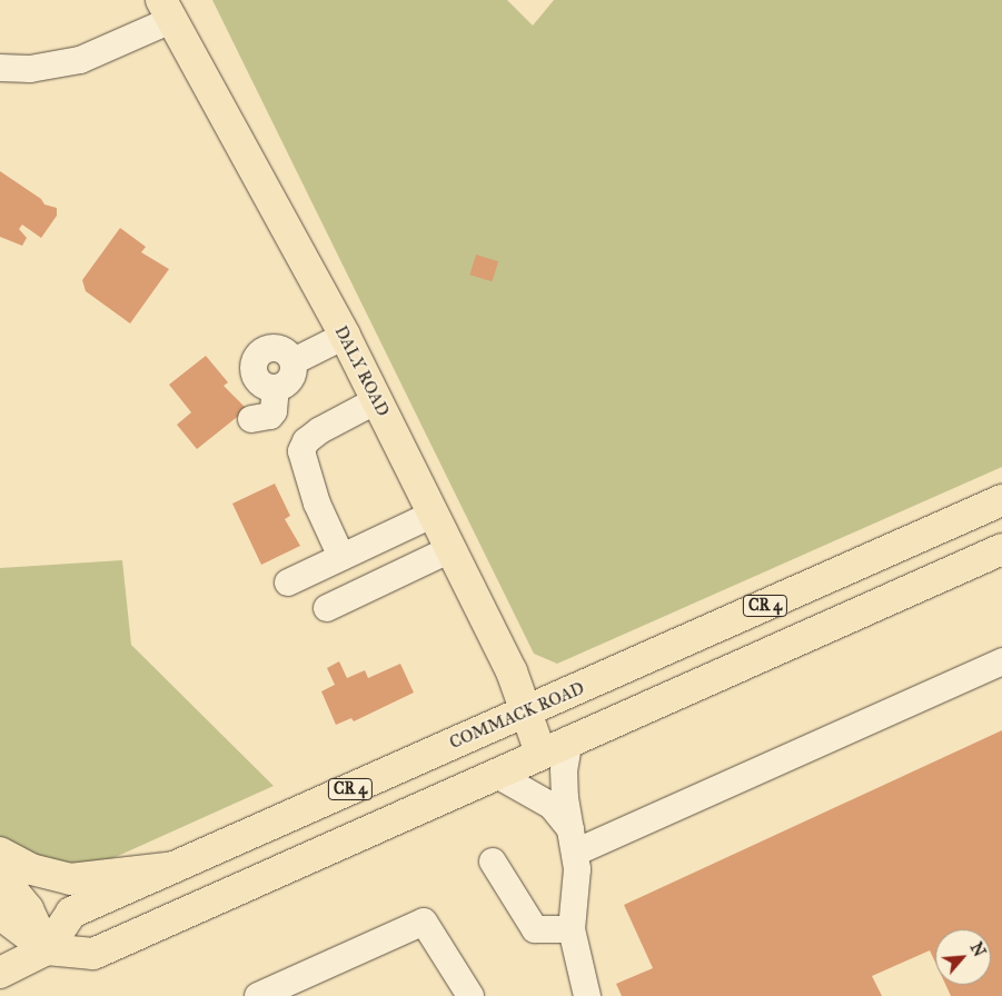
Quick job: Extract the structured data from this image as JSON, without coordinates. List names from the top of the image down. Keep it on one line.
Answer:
{"streets":{"main road":["DALY ROAD","CR 4","COMMACK ROAD"]},"crossings":[["DALY ROAD","CR 4"],["DALY ROAD","COMMACK ROAD"],["CR 4","COMMACK ROAD"]],"north":"top right"}
